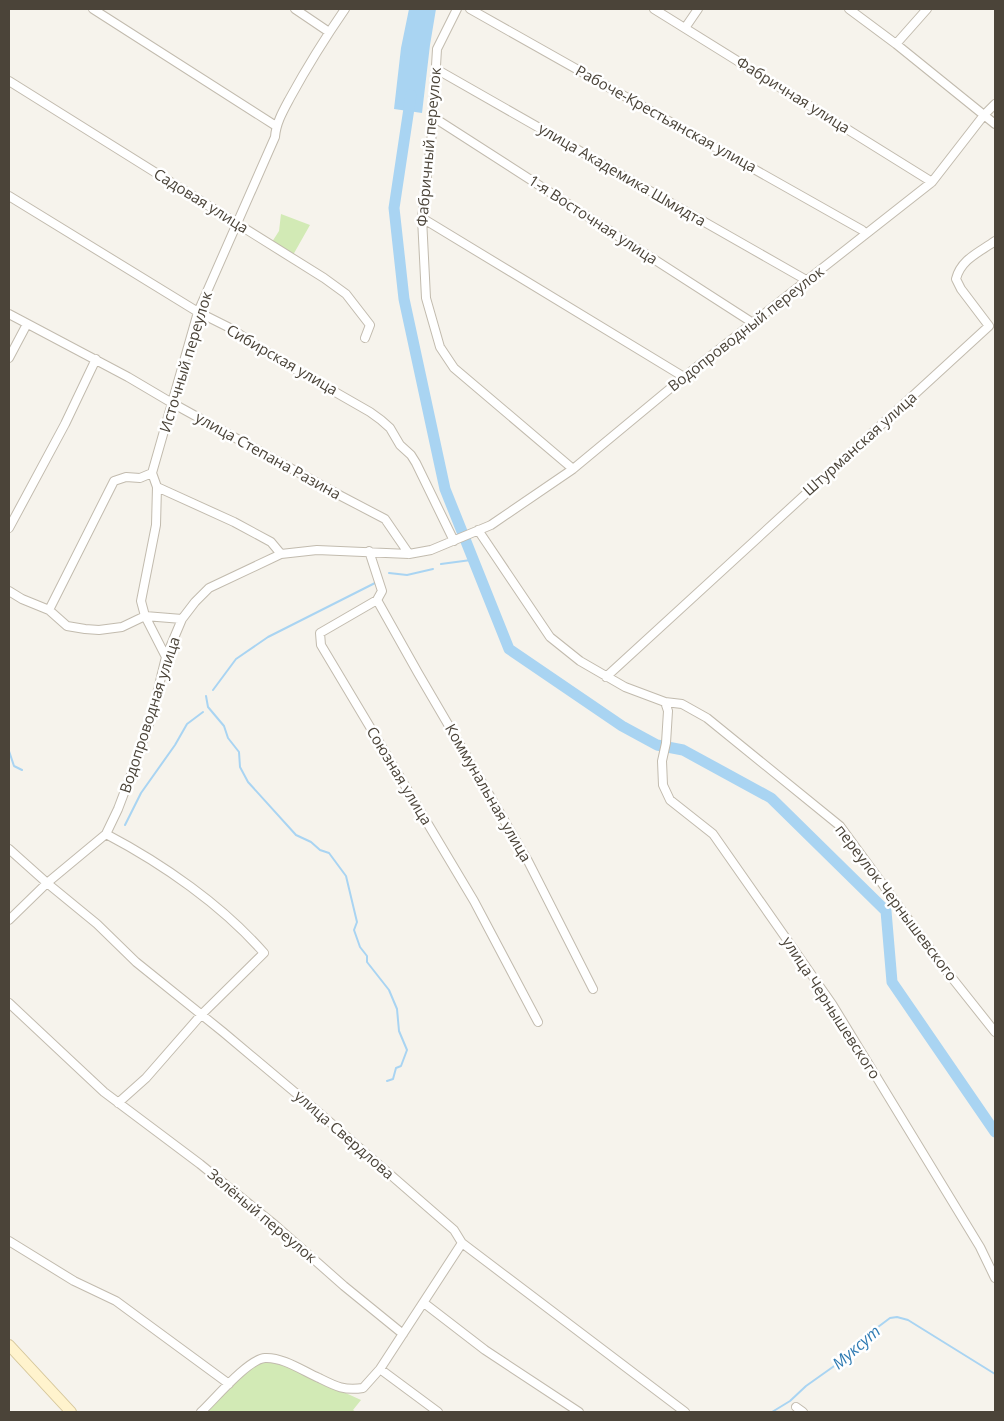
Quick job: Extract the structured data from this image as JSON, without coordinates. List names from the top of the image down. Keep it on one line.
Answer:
{"streets":{"street":["Фабричная улица","Рабоче-Крестьянская улица","Фабричный переулок","улица Академика Шмидта","Садовая улица","1-я Восточная улица","Водопроводный переулок","Сибирская улица","Источный переулок","Штурманская улица","улица Степана Разина","Водопроводная улица","Союзная улица","Коммунальная улица","переулок Чернышевского","улица Чернышевского","улица Свердлова","Зелёный переулок"]},"crossings":[["Фабричная улица","Водопроводный переулок"],["Рабоче-Крестьянская улица","Водопроводный переулок"],["Фабричный переулок","улица Академика Шмидта"],["Фабричный переулок","1-я Восточная улица"],["Фабричный переулок","Водопроводный переулок"],["улица Академика Шмидта","Водопроводный переулок"],["Садовая улица","Источный переулок"],["1-я Восточная улица","Водопроводный переулок"],["Водопроводный переулок","Водопроводная улица"],["Сибирская улица","Источный переулок"],["Сибирская улица","Водопроводная улица"],["Источный переулок","улица Степана Разина"],["Штурманская улица","переулок Чернышевского"],["улица Степана Разина","Водопроводная улица"],["Водопроводная улица","переулок Чернышевского"],["Водопроводная улица","улица Свердлова"],["Союзная улица","Коммунальная улица"],["переулок Чернышевского","улица Чернышевского"]],"water":["Муксут"]}
